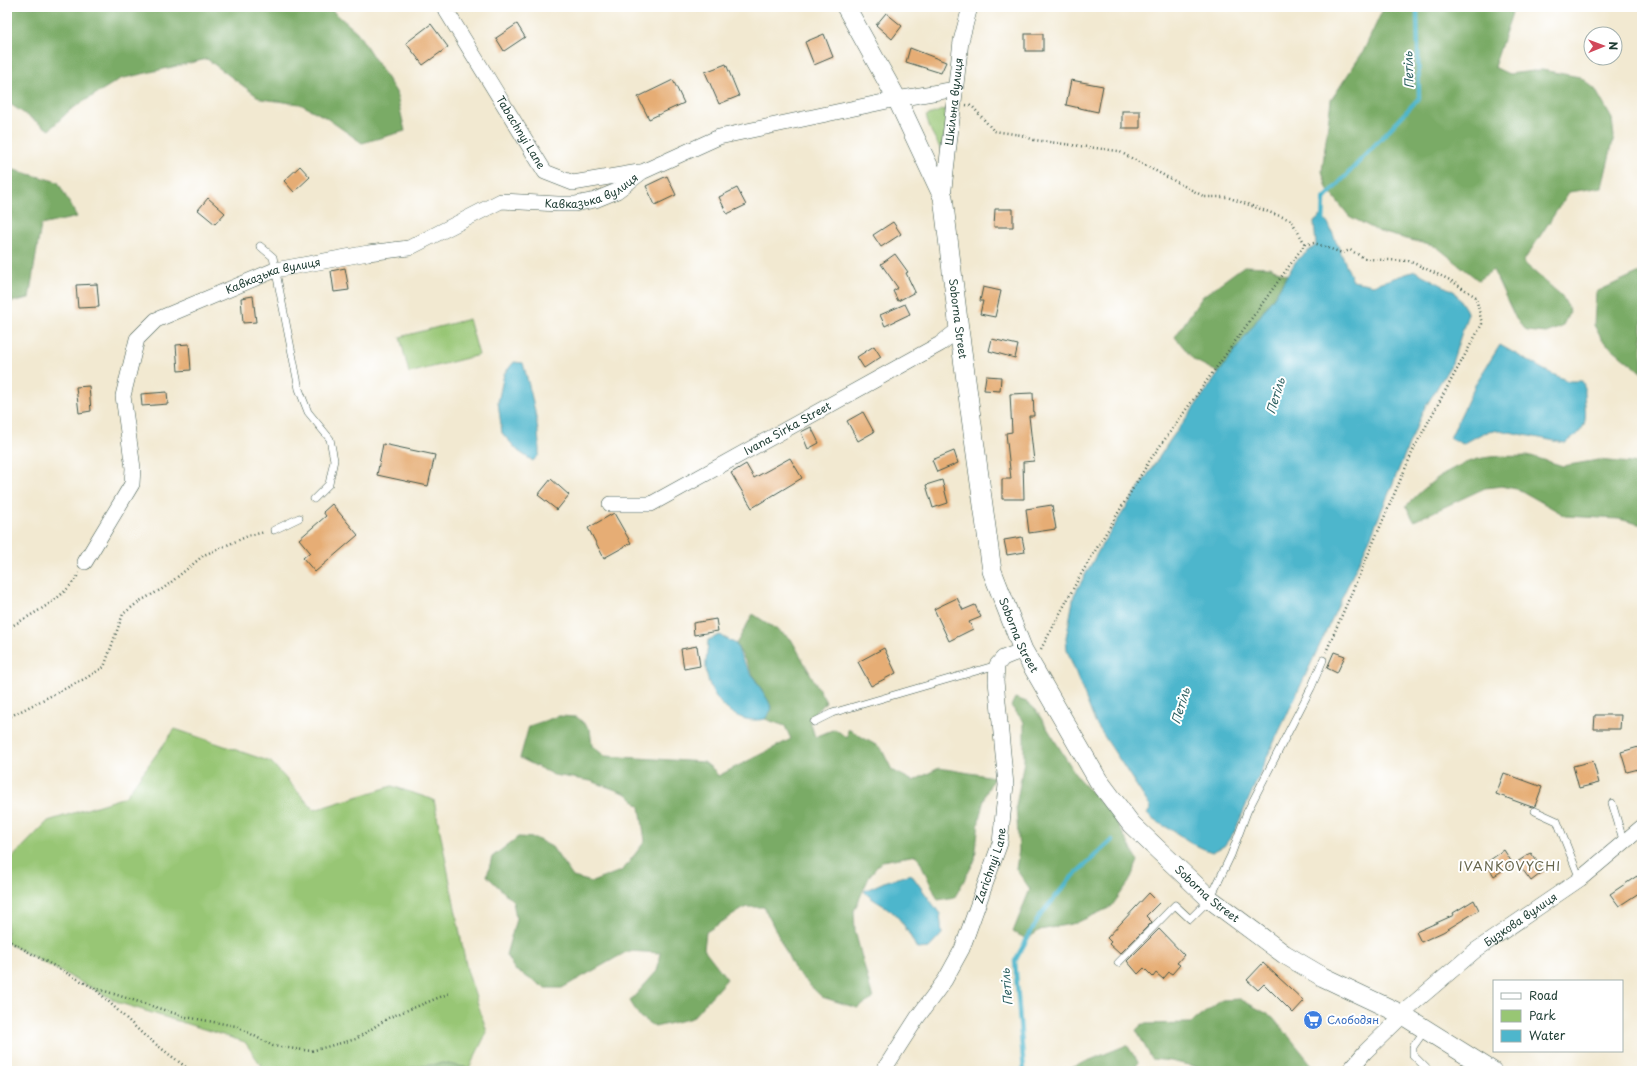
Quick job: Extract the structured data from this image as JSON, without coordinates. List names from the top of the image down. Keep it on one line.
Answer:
{"streets":{"street":["Шкільна вулиця","Tabachnyi Lane","Кавказька вулиця","Soborna Street","Ivana Sirka Street","Zarichnyi Lane","Бузкова вулиця"]},"crossings":[["Шкільна вулиця","Soborna Street"],["Tabachnyi Lane","Кавказька вулиця"],["Soborna Street","Ivana Sirka Street"],["Soborna Street","Бузкова вулиця"]],"districts":["IVANKOVYCHI"],"water":["Петіль"],"places":{"supermarket":["Слободян"]},"legend":["Road","Park","Water"],"north":"right"}
